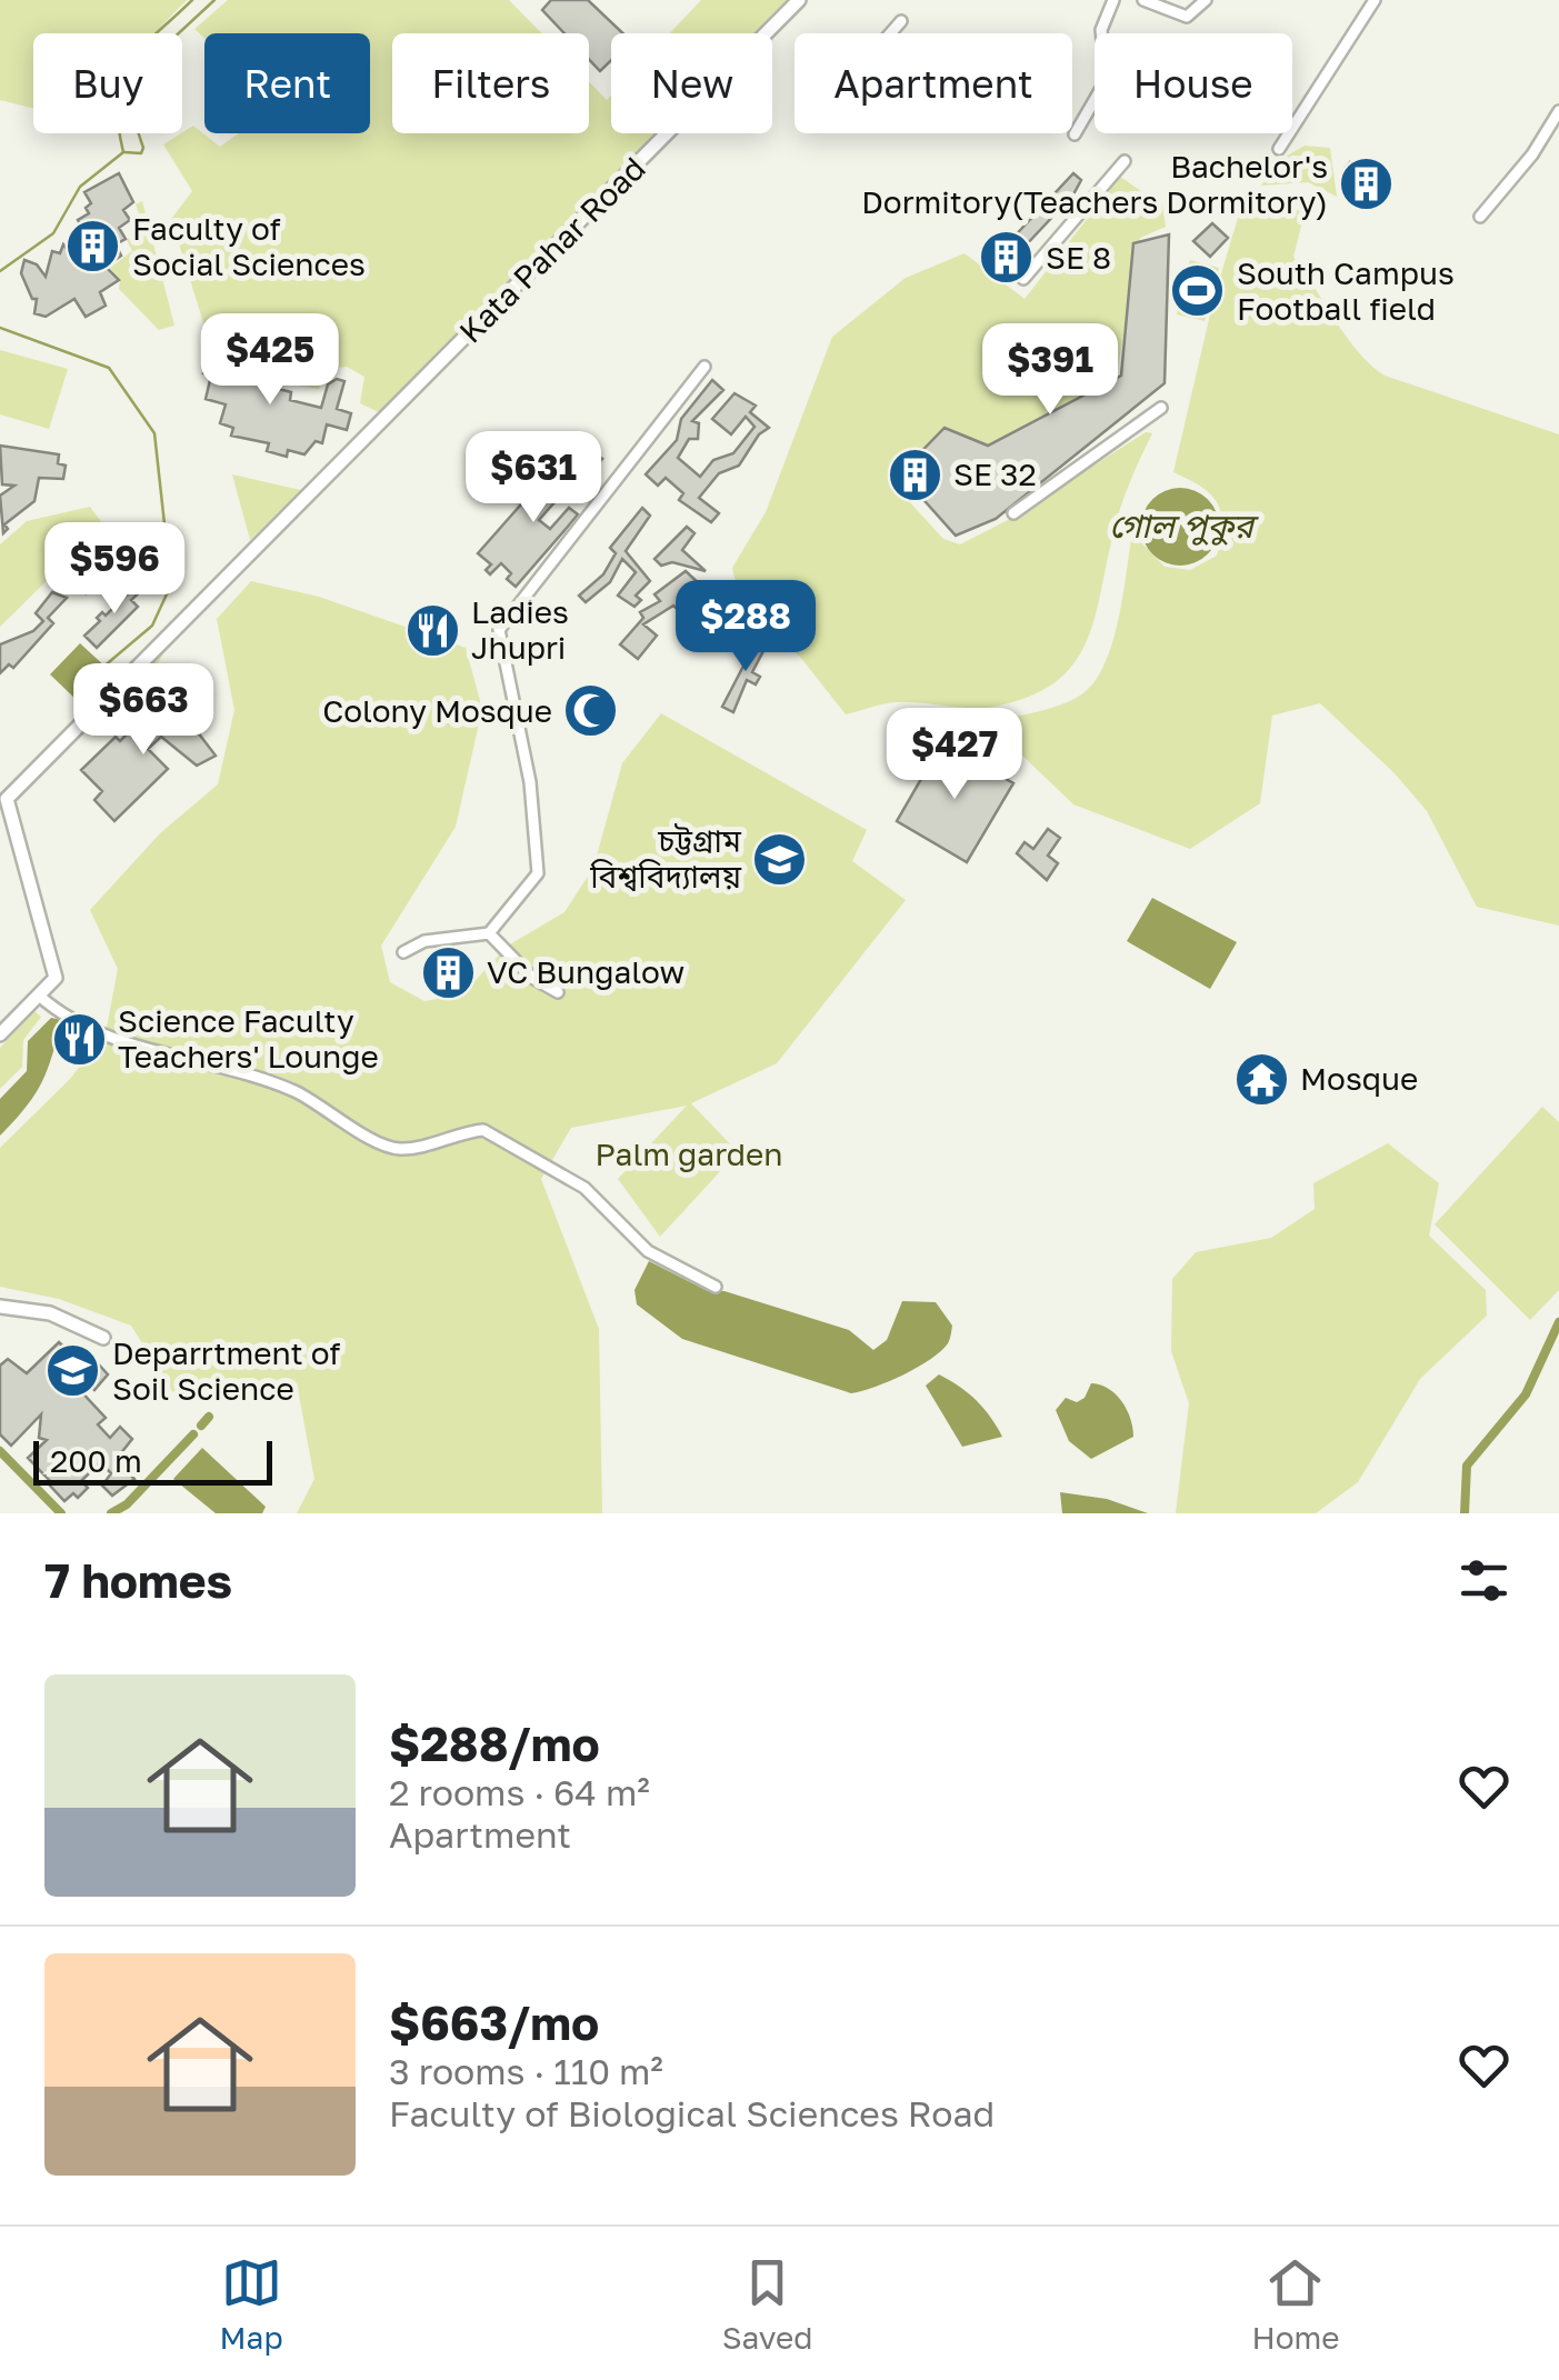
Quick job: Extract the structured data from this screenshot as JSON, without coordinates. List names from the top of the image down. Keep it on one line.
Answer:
{"streets":{"street":["Kata Pahar Road"]},"water":["গোল পুকুর"],"parks":["Palm garden"],"places":{"building":["Bachelor's Dormitory(Teachers Dormitory)","Faculty of Social Sciences","SE 8","SE 32","VC Bungalow"],"sports":["South Campus Football field"],"restaurant":["Ladies Jhupri","Science Faculty Teachers' Lounge"],"mosque":["Colony Mosque"],"school or university":["চট্টগ্রাম বিশ্ববিদ্যালয়","Deparrtment of Soil Science"],"temple":["Mosque"]},"scale_bar":"200 m","page":{"chip":["Buy","Rent","Filters","New","Apartment","House"],"price":["$425","$391","$631","$596","$288","$663","$427"],"scale":"200 m","heading":"7 homes","list":[{"name":"$288/mo","note":"2 rooms · 64 m² · Apartment"},{"name":"$663/mo","note":"3 rooms · 110 m² · Faculty of Biological Sciences Road"}],"tabs":["Map","Saved","Home"]}}
